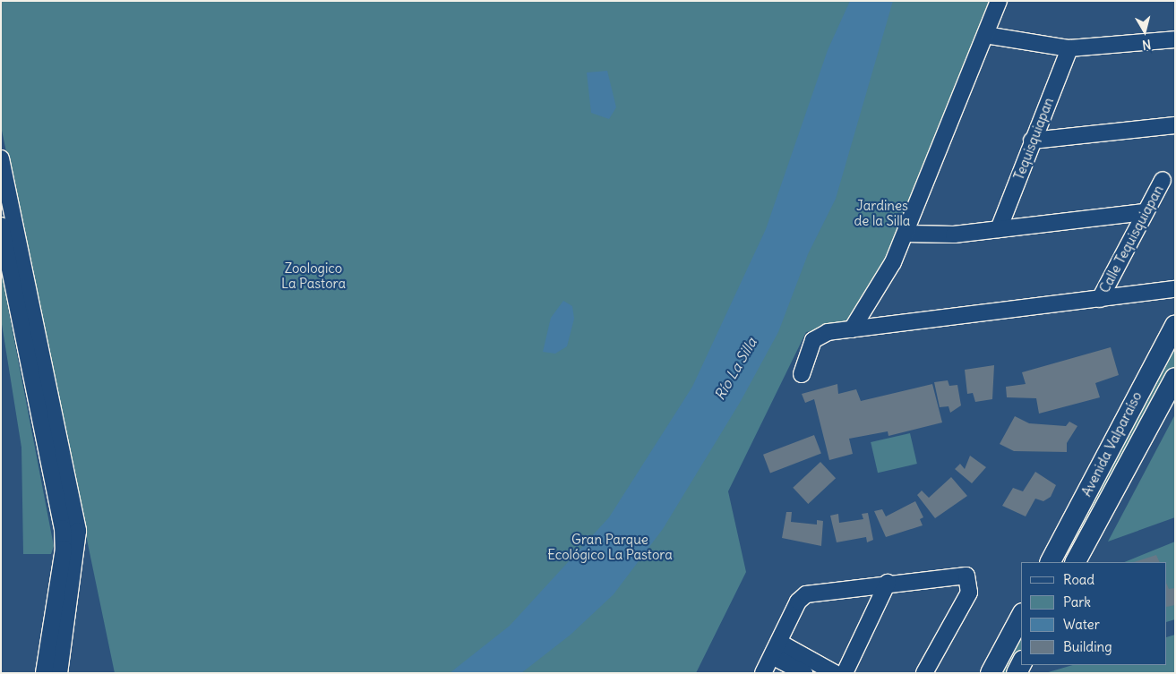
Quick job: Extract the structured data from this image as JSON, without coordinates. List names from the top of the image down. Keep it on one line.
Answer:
{"streets":{"main road":["Avenida Valparaíso"],"street":["Tequisquiapan","Calle Tequisquiapan"]},"water":["Río La Silla"],"parks":["Jardines de la Silla","Zoologico La Pastora","Gran Parque Ecológico La Pastora"],"legend":["Road","Park","Water","Building"],"north":"bottom"}
